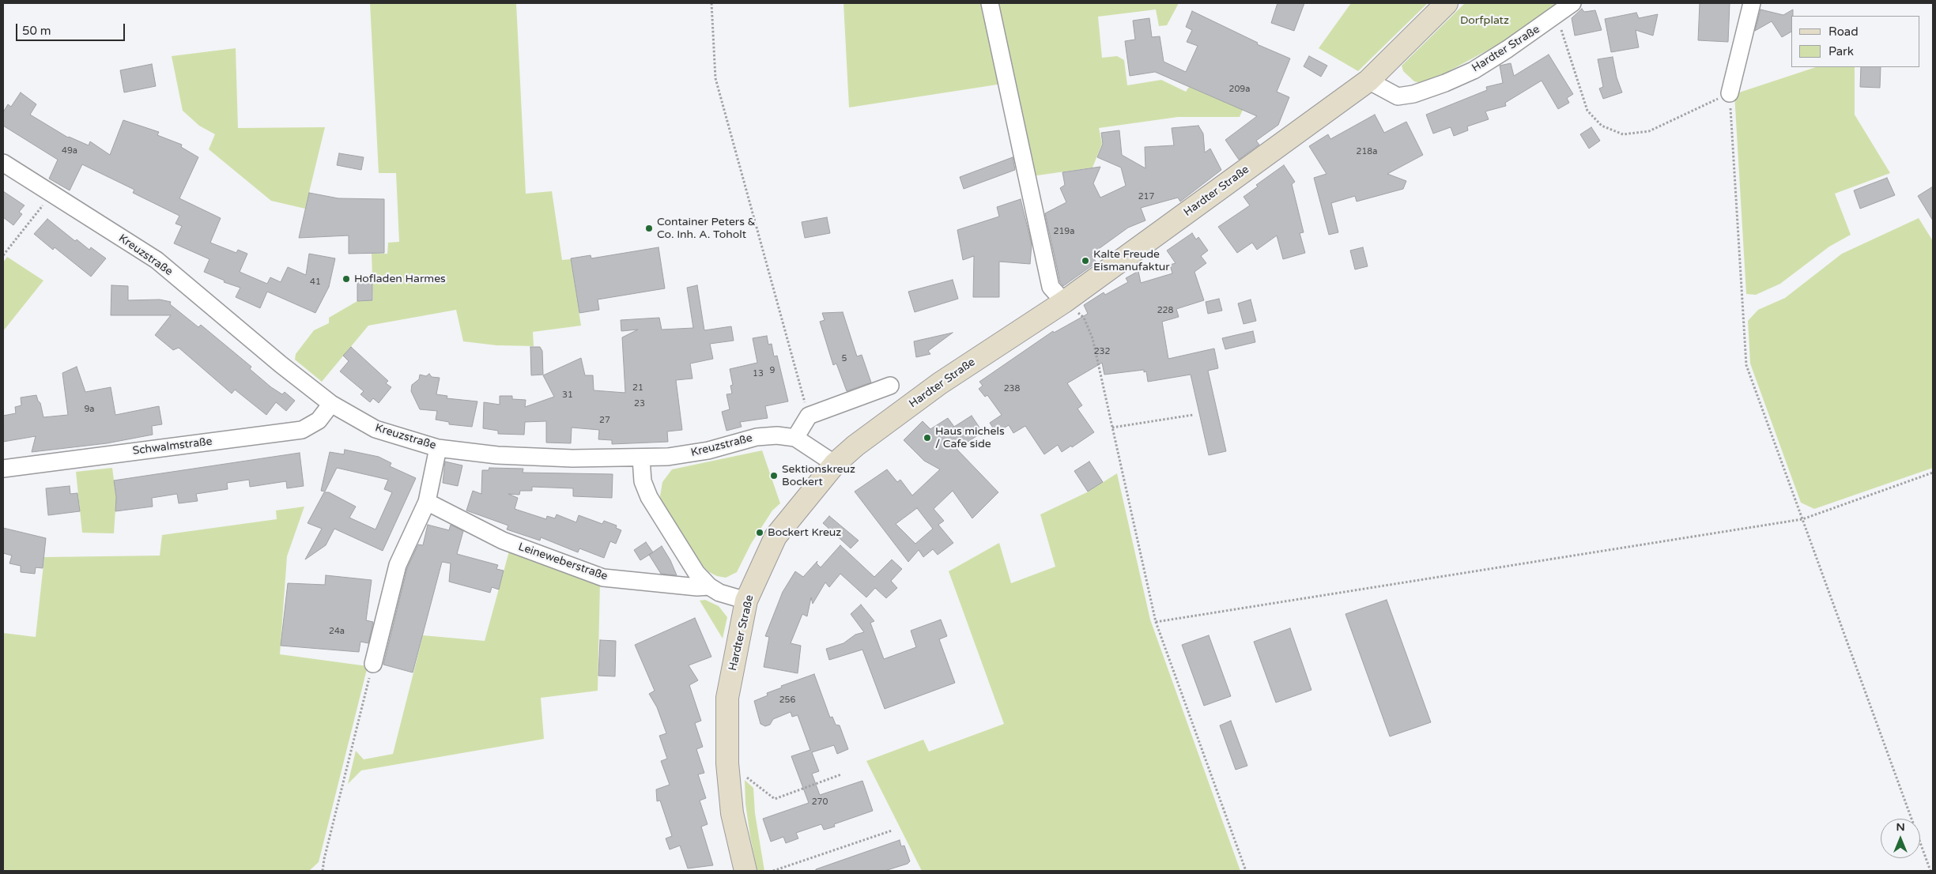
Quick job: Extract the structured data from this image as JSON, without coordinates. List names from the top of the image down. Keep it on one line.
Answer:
{"streets":{"main road":["Hardter Straße"],"street":["Kreuzstraße","Schwalmstraße","Leineweberstraße"]},"crossings":[["Hardter Straße","Kreuzstraße"],["Hardter Straße","Leineweberstraße"],["Kreuzstraße","Schwalmstraße"],["Kreuzstraße","Leineweberstraße"]],"parks":["Dorfplatz"],"places":["Container Peters & Co. Inh. A. Toholt","Kalte Freude Eismanufaktur","Hofladen Harmes","Haus michels / Cafe side","Sektionskreuz Bockert","Bockert Kreuz"],"house_numbers":["209a","49a","218a","217","219a","41","228","232","5","9","13","21","238","31","23","9a","27","24a","256","270"],"legend":["Road","Park"],"scale_bar":"50 m","north":"top"}
